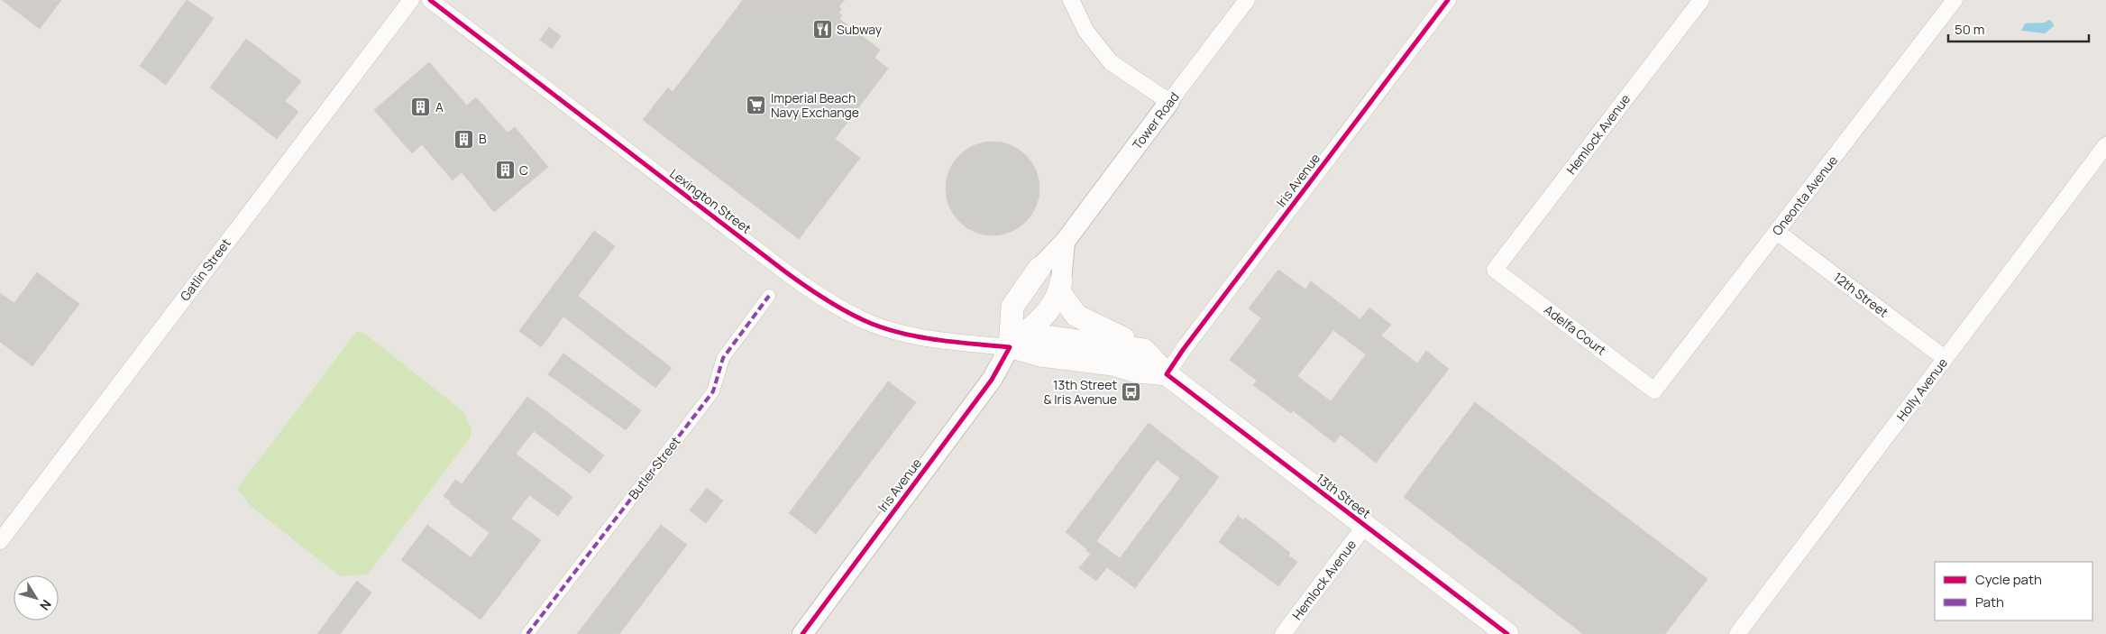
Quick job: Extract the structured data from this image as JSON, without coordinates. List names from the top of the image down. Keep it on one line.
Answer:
{"streets":{"main road":["Tower Road","13th Street"],"street":["Hemlock Avenue","Iris Avenue","Oneonta Avenue","Lexington Street","Gatlin Street","12th Street","Adelfa Court","Holly Avenue","Butler Street"]},"crossings":[["Tower Road","Iris Avenue"],["Tower Road","Lexington Street"],["Hemlock Avenue","Adelfa Court"],["Hemlock Avenue","13th Street"],["Iris Avenue","Lexington Street"],["Iris Avenue","13th Street"],["Oneonta Avenue","12th Street"],["Oneonta Avenue","Adelfa Court"],["12th Street","Holly Avenue"]],"places":{"restaurant":["Subway"],"supermarket":["Imperial Beach Navy Exchange"],"building":["A","B","C"],"bus stop":["13th Street & Iris Avenue"]},"legend":["Cycle path","Path"],"scale_bar":"50 m","north":"bottom right"}
